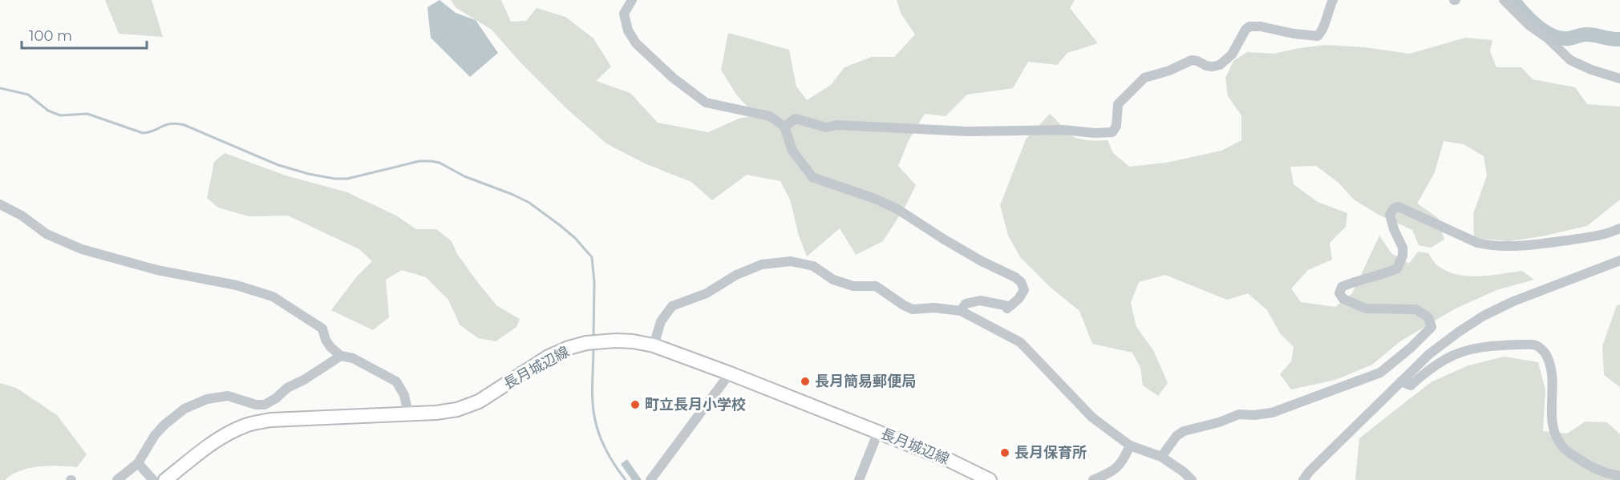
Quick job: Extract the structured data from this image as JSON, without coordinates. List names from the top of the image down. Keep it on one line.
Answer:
{"streets":{"main road":["長月城辺線"]},"places":["長月簡易郵便局","町立長月小学校","長月保育所"],"scale_bar":"100 m"}
